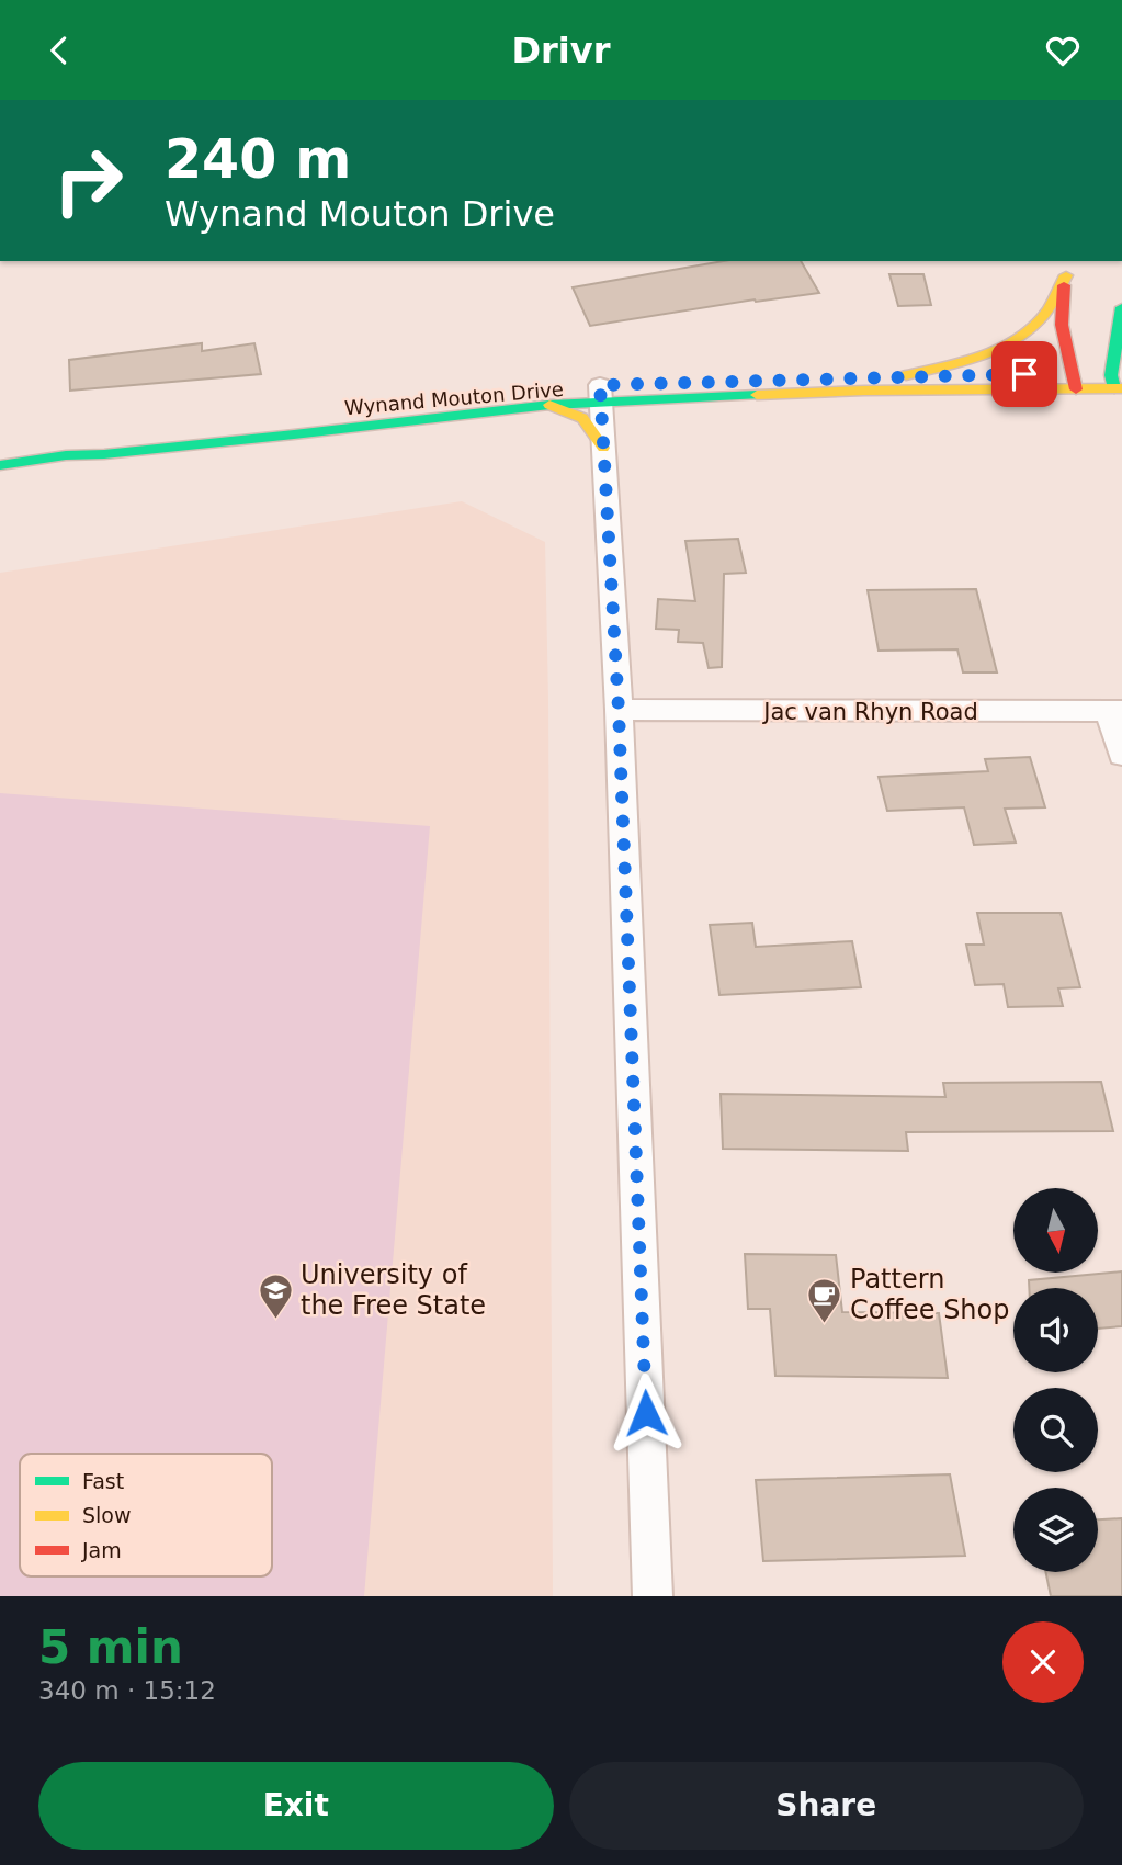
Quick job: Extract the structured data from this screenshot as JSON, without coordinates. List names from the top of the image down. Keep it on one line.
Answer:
{"streets":{"street":["Wynand Mouton Drive","Jac van Rhyn Road"]},"places":{"school or university":["University of the Free State"],"cafe":["Pattern Coffee Shop"]},"legend":["Fast","Slow","Jam"],"north":"bottom","page":{"header":"Drivr","turn":["240 m","Wynand Mouton Drive"],"heading":["5 min","340 m · 15:12"],"buttons":["Exit","Share"]}}
